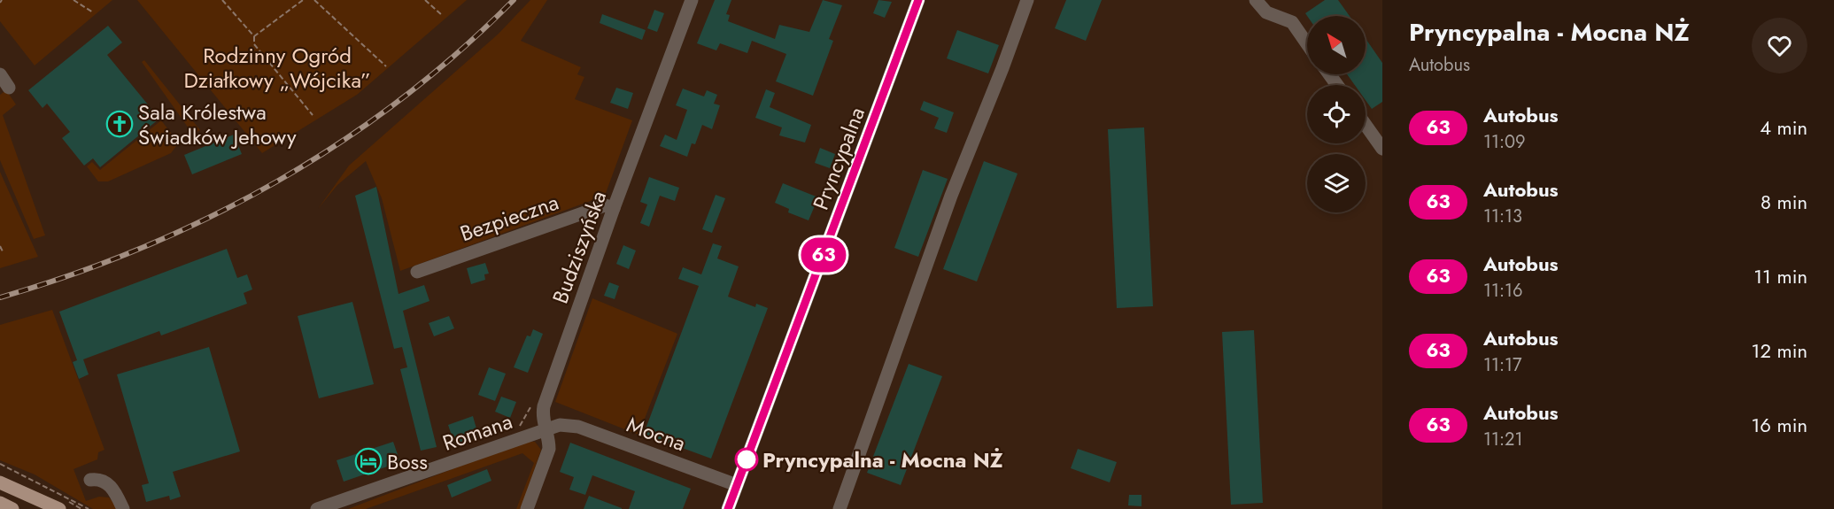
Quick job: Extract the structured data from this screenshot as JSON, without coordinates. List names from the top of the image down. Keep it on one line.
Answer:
{"streets":{"street":["Pryncypalna","Bezpieczna","Budziszyńska","Romana","Mocna"]},"crossings":[["Pryncypalna","Mocna"],["Bezpieczna","Budziszyńska"],["Budziszyńska","Romana"],["Romana","Mocna"]],"parks":["Rodzinny Ogród Działkowy „Wójcika”"],"places":{"church":["Sala Królestwa Świadków Jehowy"],"other":["Pryncypalna - Mocna NŻ"],"hotel":["Boss"]},"lines":["bus line 63"],"north":"top left","page":{"on_map":"63","heading":["Pryncypalna - Mocna NŻ","Autobus"],"list":[{"mark":"63","name":"Autobus","note":"11:09","value":"4 min"},{"mark":"63","name":"Autobus","note":"11:13","value":"8 min"},{"mark":"63","name":"Autobus","note":"11:16","value":"11 min"},{"mark":"63","name":"Autobus","note":"11:17","value":"12 min"},{"mark":"63","name":"Autobus","note":"11:21","value":"16 min"}]}}
